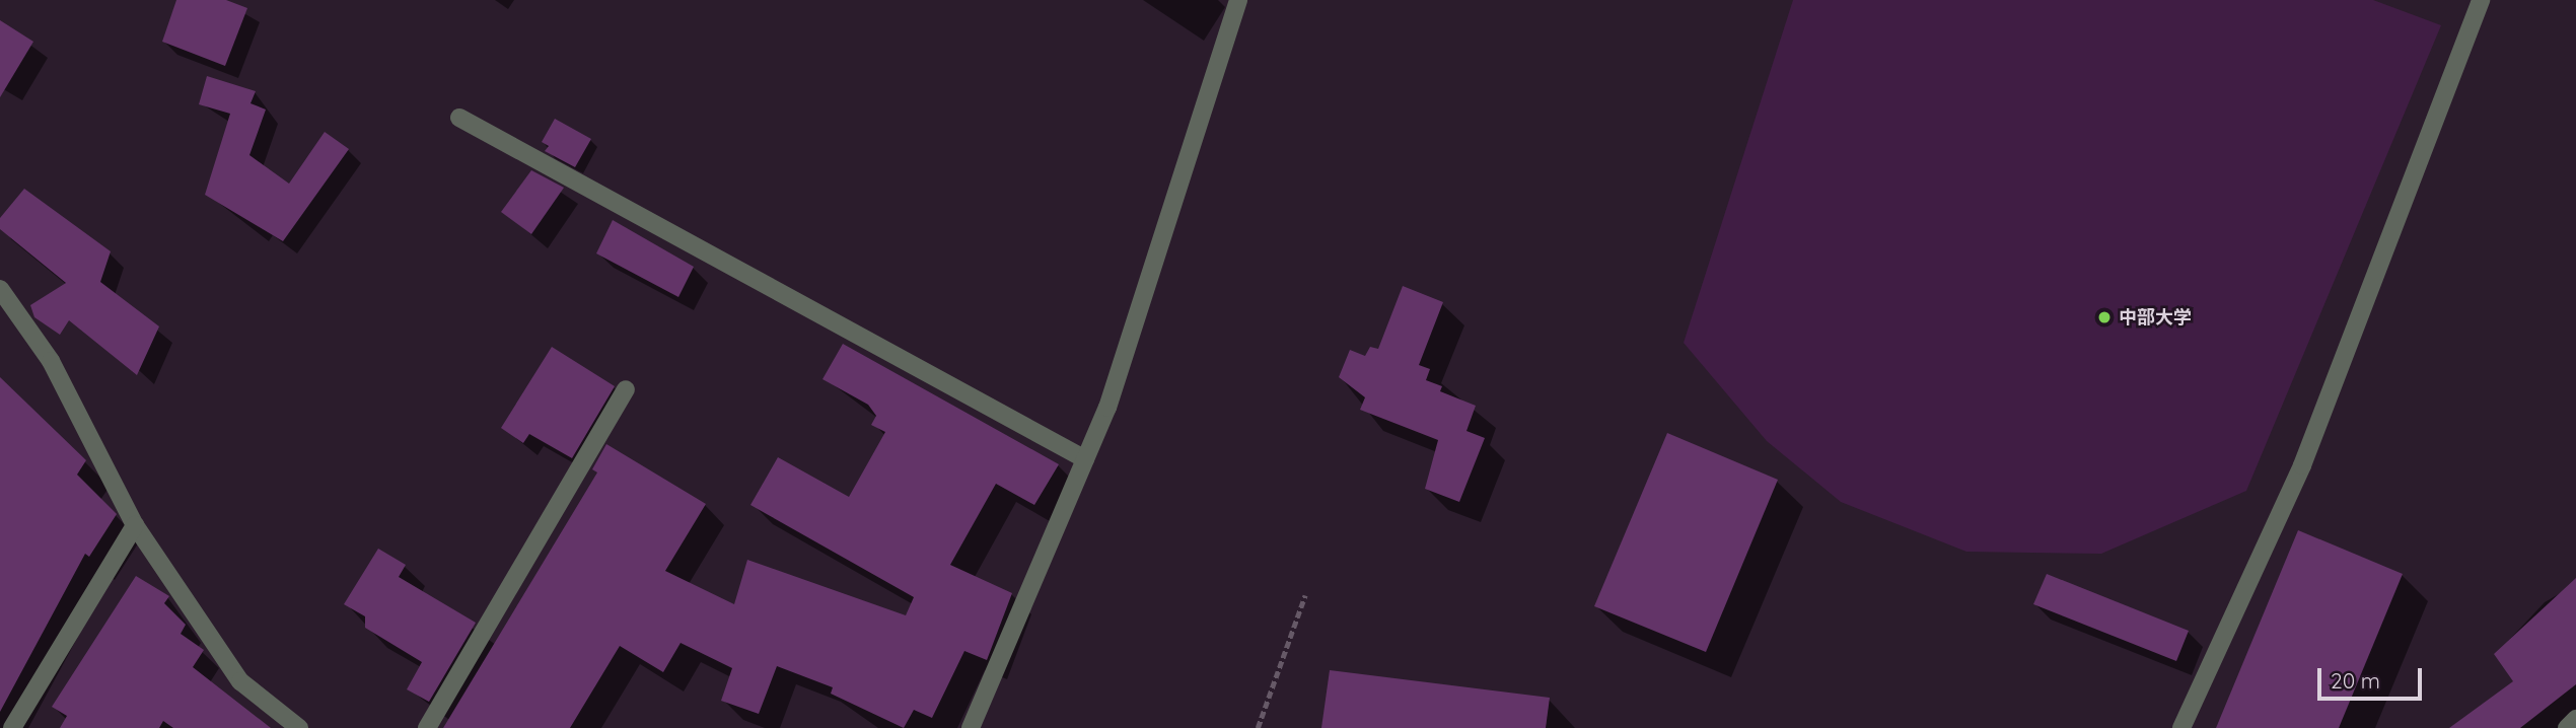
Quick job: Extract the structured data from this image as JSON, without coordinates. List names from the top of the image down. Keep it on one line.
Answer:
{"places":["中部大学"],"scale_bar":"20 m"}
